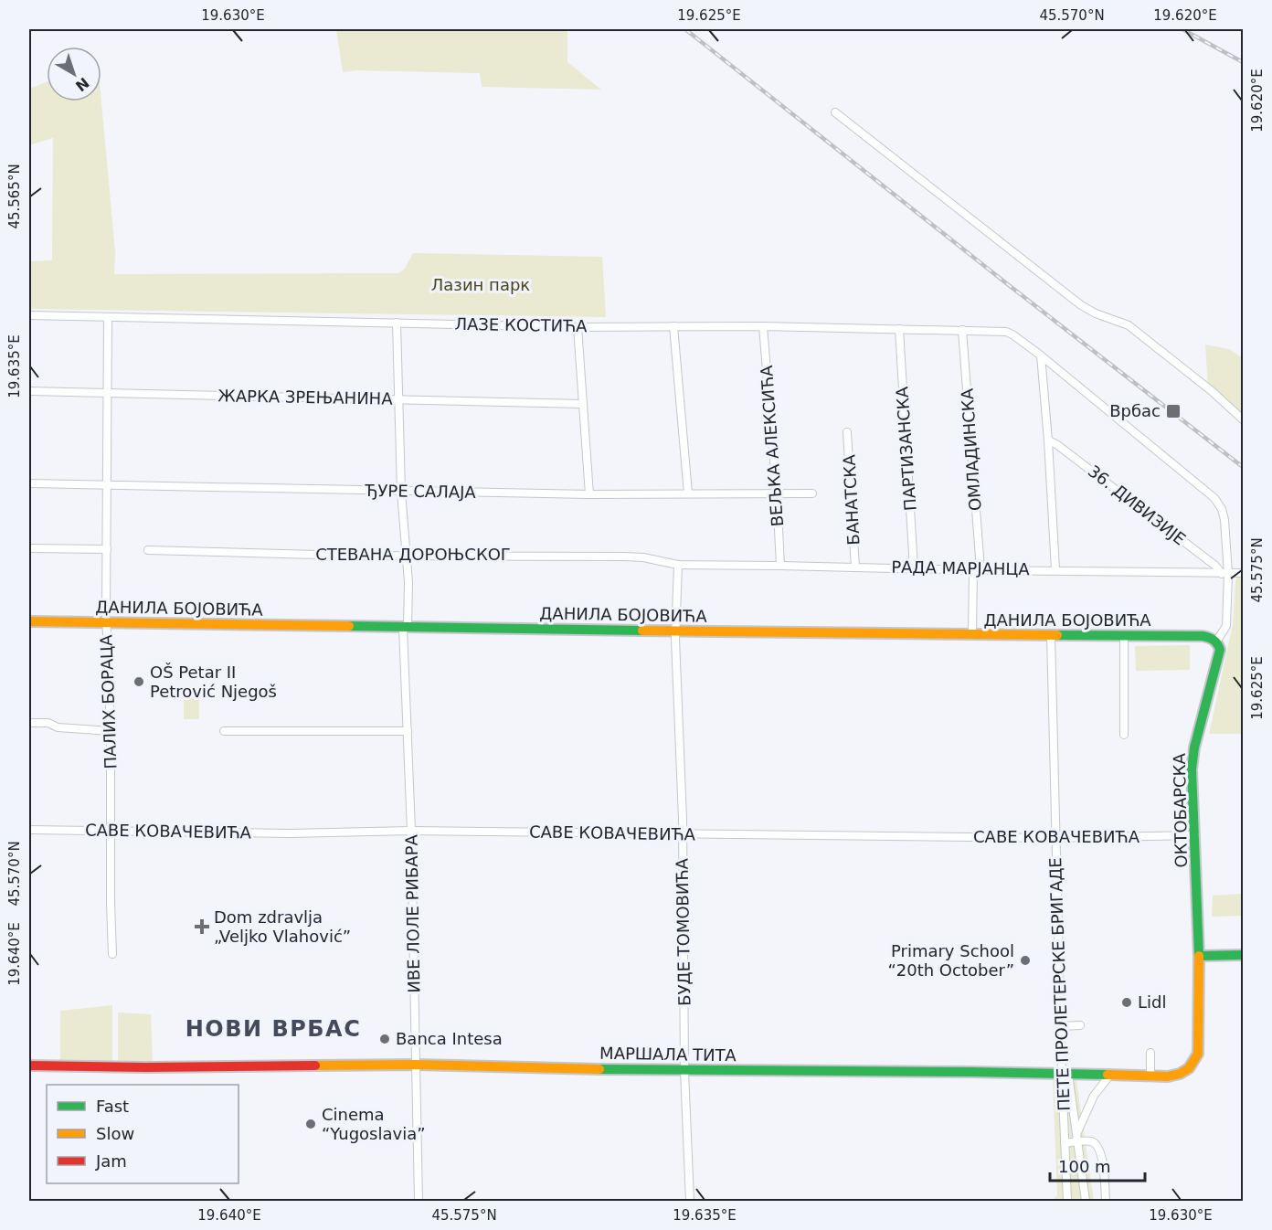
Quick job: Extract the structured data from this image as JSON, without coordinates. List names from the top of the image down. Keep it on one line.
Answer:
{"streets":{"main road":["ДАНИЛА БОЈОВИЋА","ОКТОБАРСКА","МАРШАЛА ТИТА"],"street":["ЛАЗЕ КОСТИЋА","ЖАРКА ЗРЕЊАНИНА","ВЕЉКА АЛЕКСИЋА","ПАРТИЗАНСКА","ОМЛАДИНСКА","ЂУРЕ САЛАЈА","БАНАТСКА","36. ДИВИЗИЈЕ","СТЕВАНА ДОРОЊСКОГ","РАДА МАРЈАНЦА","ПАЛИХ БОРАЦА","САВЕ КОВАЧЕВИЋА","ИВЕ ЛОЛЕ РИБАРА","БУДЕ ТОМОВИЋА","ПЕТЕ ПРОЛЕТЕРСКЕ БРИГАДЕ"]},"crossings":[["ЛАЗЕ КОСТИЋА","ВЕЉКА АЛЕКСИЋА"],["ЛАЗЕ КОСТИЋА","ПАРТИЗАНСКА"],["ЛАЗЕ КОСТИЋА","ОМЛАДИНСКА"],["ЛАЗЕ КОСТИЋА","ПАЛИХ БОРАЦА"],["ЛАЗЕ КОСТИЋА","ОКТОБАРСКА"],["ЛАЗЕ КОСТИЋА","ИВЕ ЛОЛЕ РИБАРА"],["ЖАРКА ЗРЕЊАНИНА","ПАЛИХ БОРАЦА"],["ЖАРКА ЗРЕЊАНИНА","ИВЕ ЛОЛЕ РИБАРА"],["ВЕЉКА АЛЕКСИЋА","ЂУРЕ САЛАЈА"],["ВЕЉКА АЛЕКСИЋА","РАДА МАРЈАНЦА"],["ПАРТИЗАНСКА","РАДА МАРЈАНЦА"],["ОМЛАДИНСКА","РАДА МАРЈАНЦА"],["ОМЛАДИНСКА","ДАНИЛА БОЈОВИЋА"],["ЂУРЕ САЛАЈА","ПАЛИХ БОРАЦА"],["ЂУРЕ САЛАЈА","ИВЕ ЛОЛЕ РИБАРА"],["БАНАТСКА","РАДА МАРЈАНЦА"],["36. ДИВИЗИЈЕ","РАДА МАРЈАНЦА"],["36. ДИВИЗИЈЕ","ОКТОБАРСКА"],["СТЕВАНА ДОРОЊСКОГ","РАДА МАРЈАНЦА"],["СТЕВАНА ДОРОЊСКОГ","ИВЕ ЛОЛЕ РИБАРА"],["СТЕВАНА ДОРОЊСКОГ","БУДЕ ТОМОВИЋА"],["РАДА МАРЈАНЦА","ОКТОБАРСКА"],["РАДА МАРЈАНЦА","БУДЕ ТОМОВИЋА"],["ДАНИЛА БОЈОВИЋА","ПАЛИХ БОРАЦА"],["ДАНИЛА БОЈОВИЋА","ОКТОБАРСКА"],["ДАНИЛА БОЈОВИЋА","ИВЕ ЛОЛЕ РИБАРА"],["ДАНИЛА БОЈОВИЋА","БУДЕ ТОМОВИЋА"],["ДАНИЛА БОЈОВИЋА","ПЕТЕ ПРОЛЕТЕРСКЕ БРИГАДЕ"],["ПАЛИХ БОРАЦА","САВЕ КОВАЧЕВИЋА"],["ОКТОБАРСКА","САВЕ КОВАЧЕВИЋА"],["ОКТОБАРСКА","МАРШАЛА ТИТА"],["САВЕ КОВАЧЕВИЋА","ИВЕ ЛОЛЕ РИБАРА"],["САВЕ КОВАЧЕВИЋА","БУДЕ ТОМОВИЋА"],["САВЕ КОВАЧЕВИЋА","ПЕТЕ ПРОЛЕТЕРСКЕ БРИГАДЕ"],["ИВЕ ЛОЛЕ РИБАРА","МАРШАЛА ТИТА"],["БУДЕ ТОМОВИЋА","МАРШАЛА ТИТА"],["ПЕТЕ ПРОЛЕТЕРСКЕ БРИГАДЕ","МАРШАЛА ТИТА"]],"districts":["НОВИ ВРБАС"],"parks":["Лазин парк"],"places":{"transit":["Врбас"],"other":["OŠ Petar II Petrović Njegoš","Primary School “20th October”","Lidl","Banca Intesa","Cinema “Yugoslavia”"],"health":["Dom zdravlja „Veljko Vlahović”"]},"legend":["Fast","Slow","Jam"],"scale_bar":"100 m","north":"bottom right","coordinates":["19.630°E","19.625°E","45.570°N","19.620°E","45.565°N","19.635°E","45.575°N","19.640°E"]}
